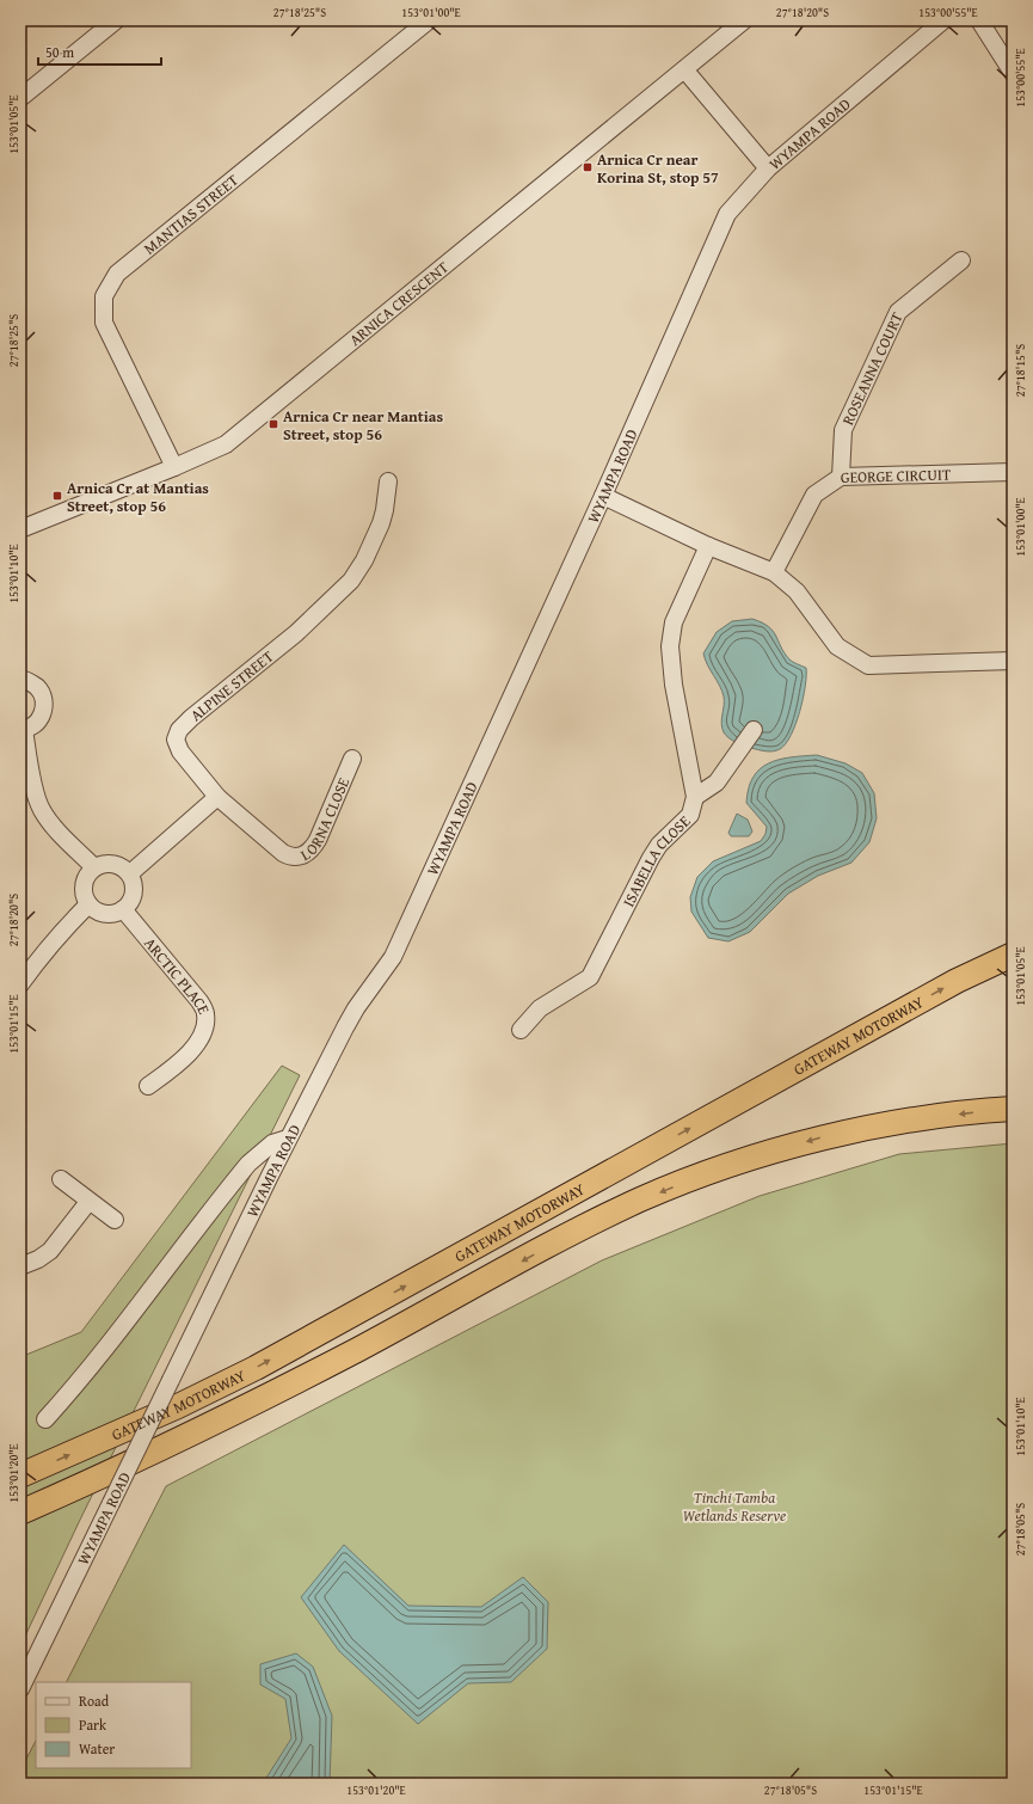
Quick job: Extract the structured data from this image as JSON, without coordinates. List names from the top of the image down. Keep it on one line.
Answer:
{"streets":{"highway":["GATEWAY MOTORWAY"],"street":["WYAMPA ROAD","MANTIAS STREET","ARNICA CRESCENT","ROSEANNA COURT","GEORGE CIRCUIT","ALPINE STREET","LORNA CLOSE","ISABELLA CLOSE","ARCTIC PLACE"]},"crossings":[["MANTIAS STREET","ARNICA CRESCENT"],["ROSEANNA COURT","GEORGE CIRCUIT"],["ALPINE STREET","LORNA CLOSE"]],"parks":["Tinchi Tamba Wetlands Reserve"],"places":{"transit":["Arnica Cr near Korina St, stop 57","Arnica Cr near Mantias Street, stop 56","Arnica Cr at Mantias Street, stop 56"]},"legend":["Road","Park","Water"],"scale_bar":"50 m","coordinates":["27°18'25\"S","153°01'00\"E","27°18'20\"S","153°00'55\"E","153°01'05\"E","27°18'15\"S","153°01'10\"E","153°01'15\"E","153°01'20\"E","27°18'05\"S"]}
